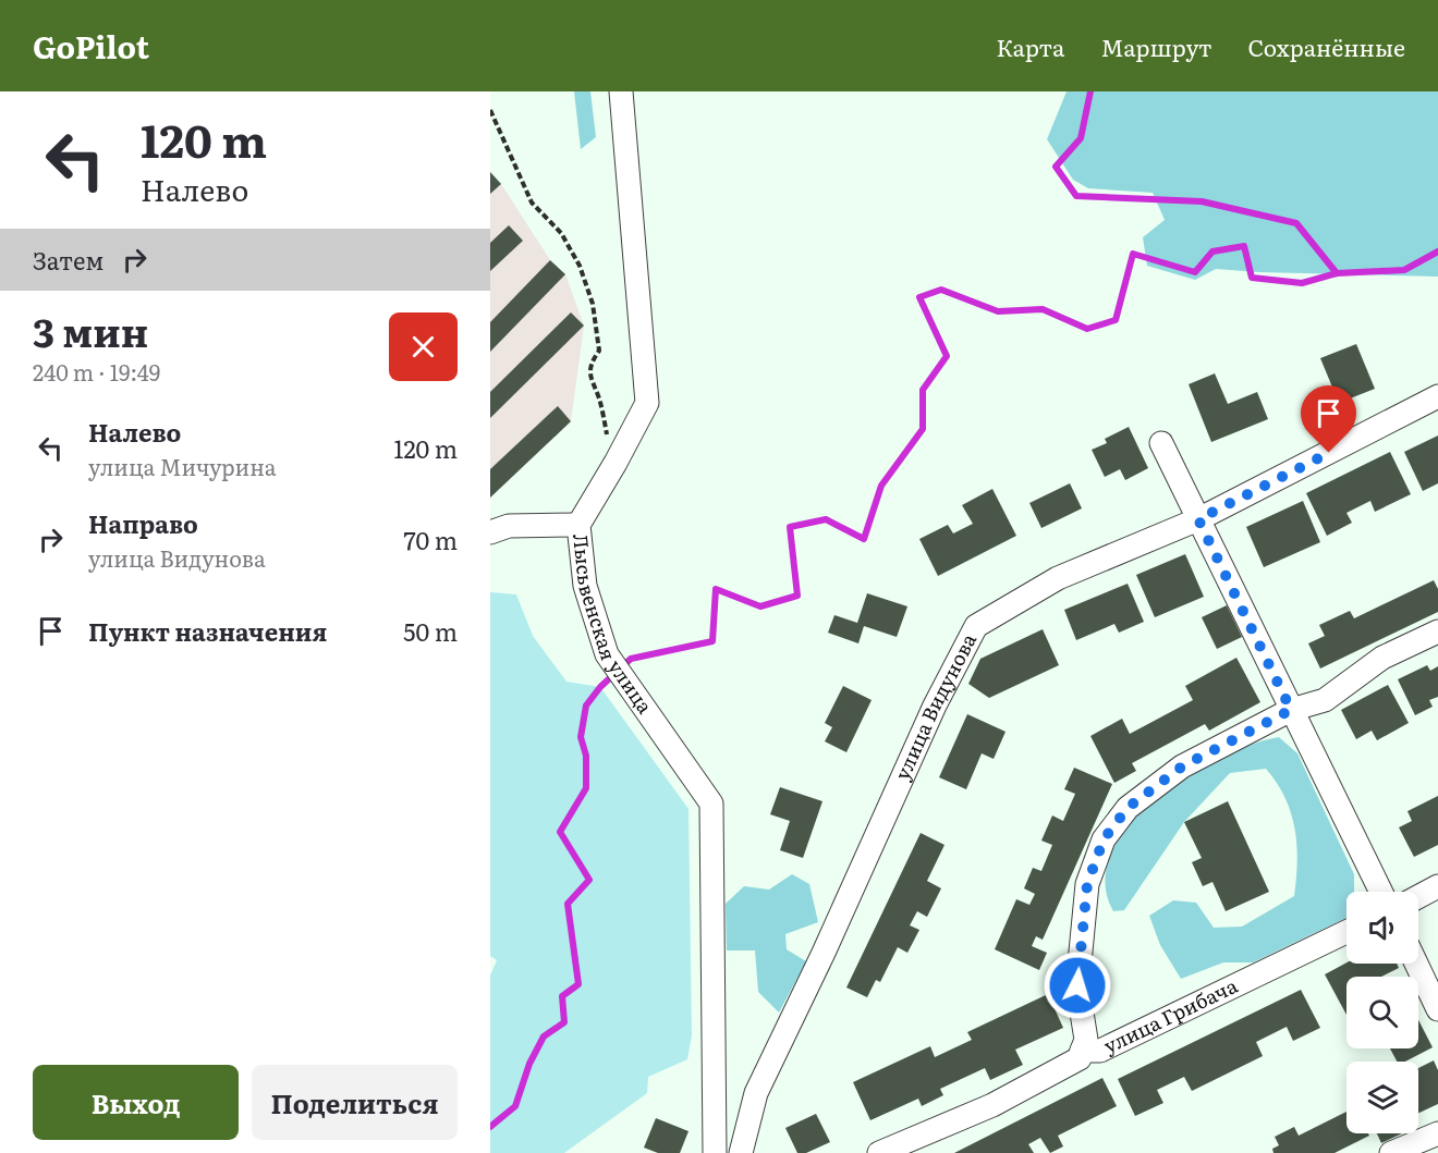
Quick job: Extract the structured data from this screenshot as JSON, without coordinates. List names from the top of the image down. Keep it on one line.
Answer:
{"streets":{"street":["Лысьвенская улица","улица Видунова","улица Грибача"]},"page":{"header":"GoPilot","nav":["Карта","Маршрут","Сохранённые"],"turn":["120 m","Налево"],"then":"Затем","heading":["3 мин","240 m · 19:49"],"list":[{"name":"Налево","note":"улица Мичурина","value":"120 m"},{"name":"Направо","note":"улица Видунова","value":"70 m"},{"name":"Пункт назначения","value":"50 m"}],"buttons":["Выход","Поделиться"]}}
